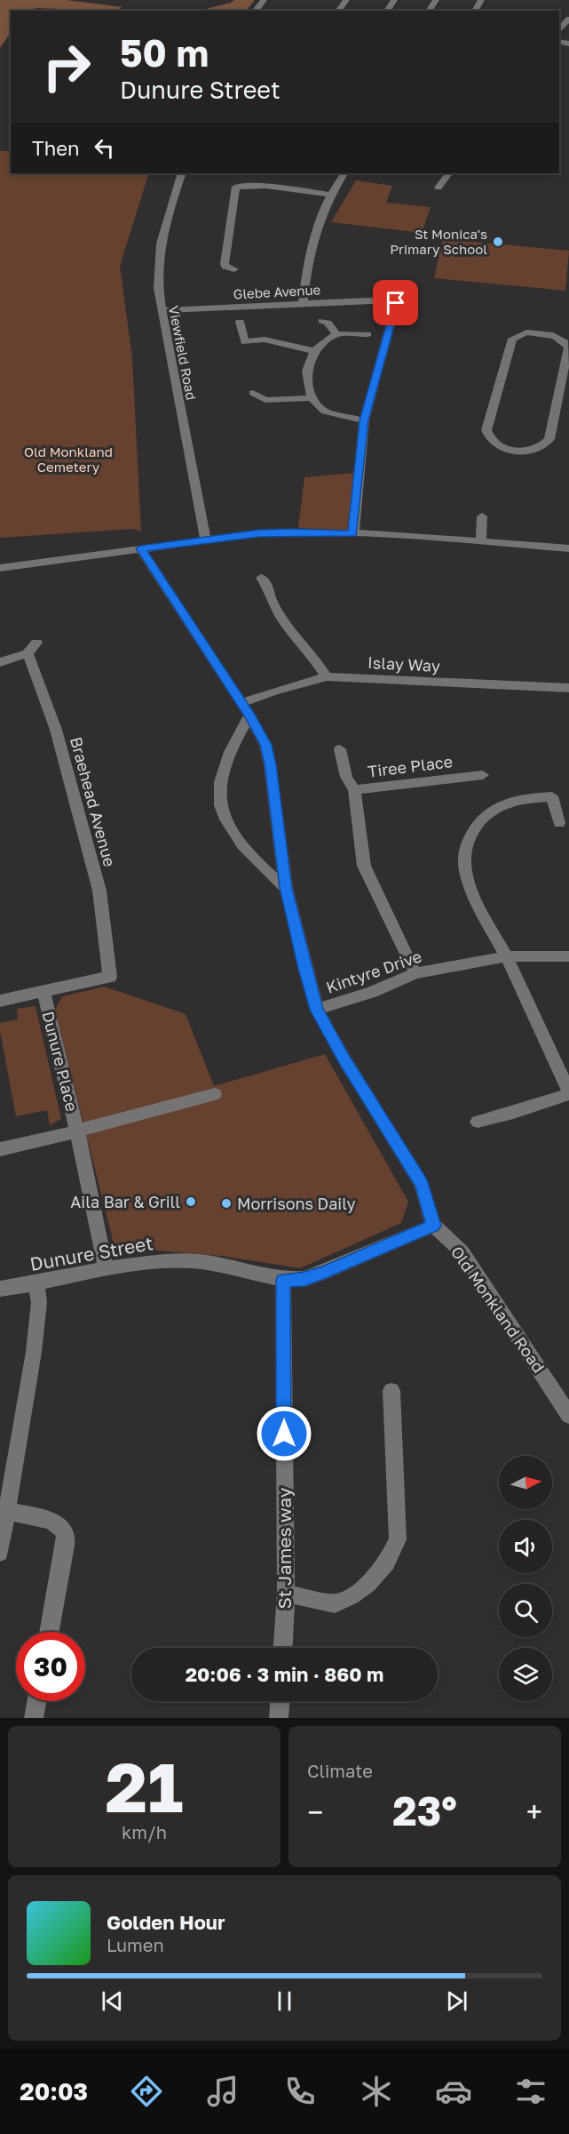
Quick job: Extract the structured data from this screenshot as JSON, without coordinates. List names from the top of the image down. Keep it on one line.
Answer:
{"streets":{"street":["Glebe Avenue","Viewfield Road","Islay Way","Tiree Place","Braehead Avenue","Kintyre Drive","Dunure Place","Dunure Street","Old Monkland Road","St James way"]},"crossings":[["Glebe Avenue","Viewfield Road"],["Braehead Avenue","Dunure Place"],["Dunure Place","Dunure Street"],["Dunure Street","Old Monkland Road"],["Dunure Street","St James way"]],"parks":["Old Monkland Cemetery"],"places":["St Monica's Primary School","Aila Bar & Grill","Morrisons Daily"],"north":"right","page":{"turn":["50 m","Dunure Street"],"then":"Then","limit":"30","trip":"20:06 · 3 min · 860 m","tile":[["21","km/h"],"Climate"],"heat":["−","23°","+"],"song":["Golden Hour","Lumen"],"tabs":"20:03"}}
